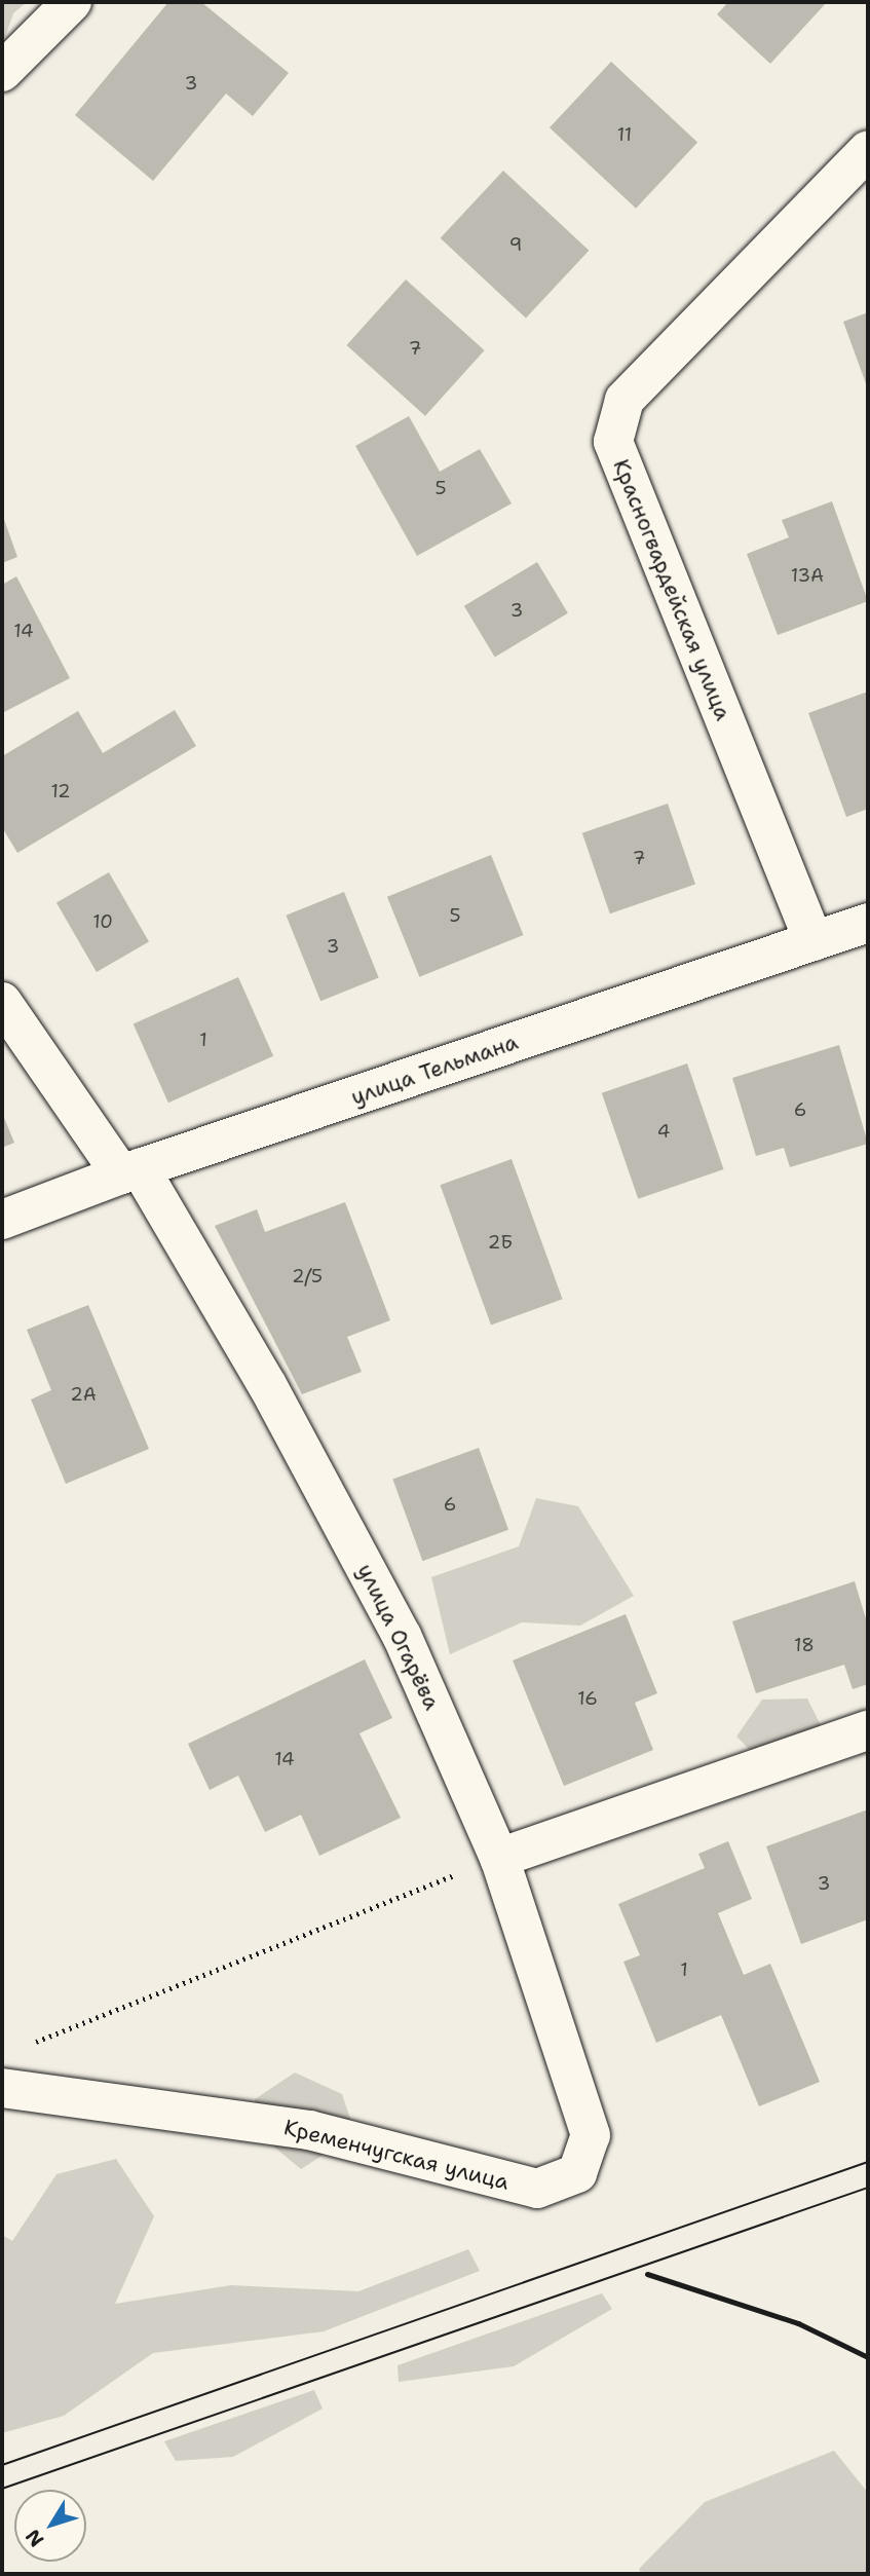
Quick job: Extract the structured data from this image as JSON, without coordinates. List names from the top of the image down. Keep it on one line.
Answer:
{"streets":{"street":["Красногвардейская улица","улица Тельмана","улица Огарёва","Кременчугская улица"]},"crossings":[["Красногвардейская улица","улица Тельмана"],["улица Тельмана","улица Огарёва"],["улица Огарёва","Кременчугская улица"]],"house_numbers":["3","11","9","7","5","13А","3","14","12","7","5","10","3","1","6","4","2Б","2/5","2А","6","18","16","14","3","1"],"north":"bottom left"}
